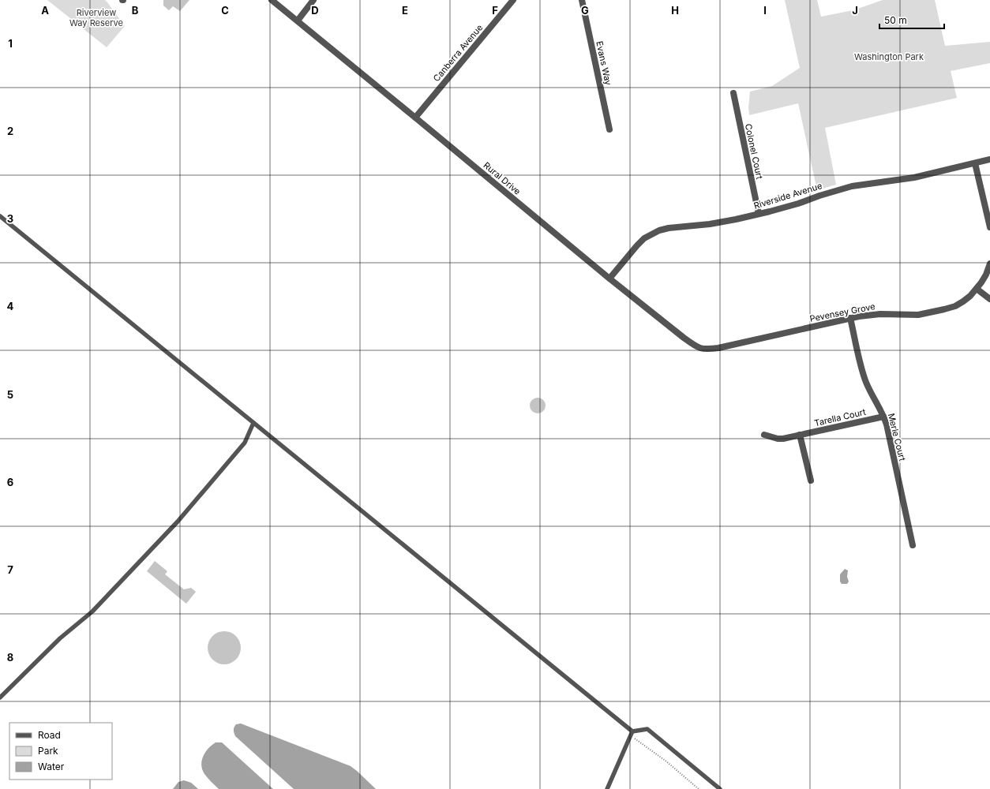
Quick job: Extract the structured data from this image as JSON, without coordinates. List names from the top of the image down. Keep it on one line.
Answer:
{"streets":{"street":["Canberra Avenue","Evans Way","Colonel Court","Rural Drive","Riverside Avenue","Pevensey Grove","Tarella Court","Merle Court"]},"crossings":[["Canberra Avenue","Rural Drive"],["Colonel Court","Riverside Avenue"],["Rural Drive","Riverside Avenue"],["Rural Drive","Pevensey Grove"],["Pevensey Grove","Merle Court"],["Tarella Court","Merle Court"]],"parks":["Riverview Way Reserve","Washington Park"],"legend":["Road","Park","Water"],"scale_bar":"50 m","grid":{"columns":["A","B","C","D","E","F","G","H","I","J"],"rows":["1","2","3","4","5","6","7","8"]}}
